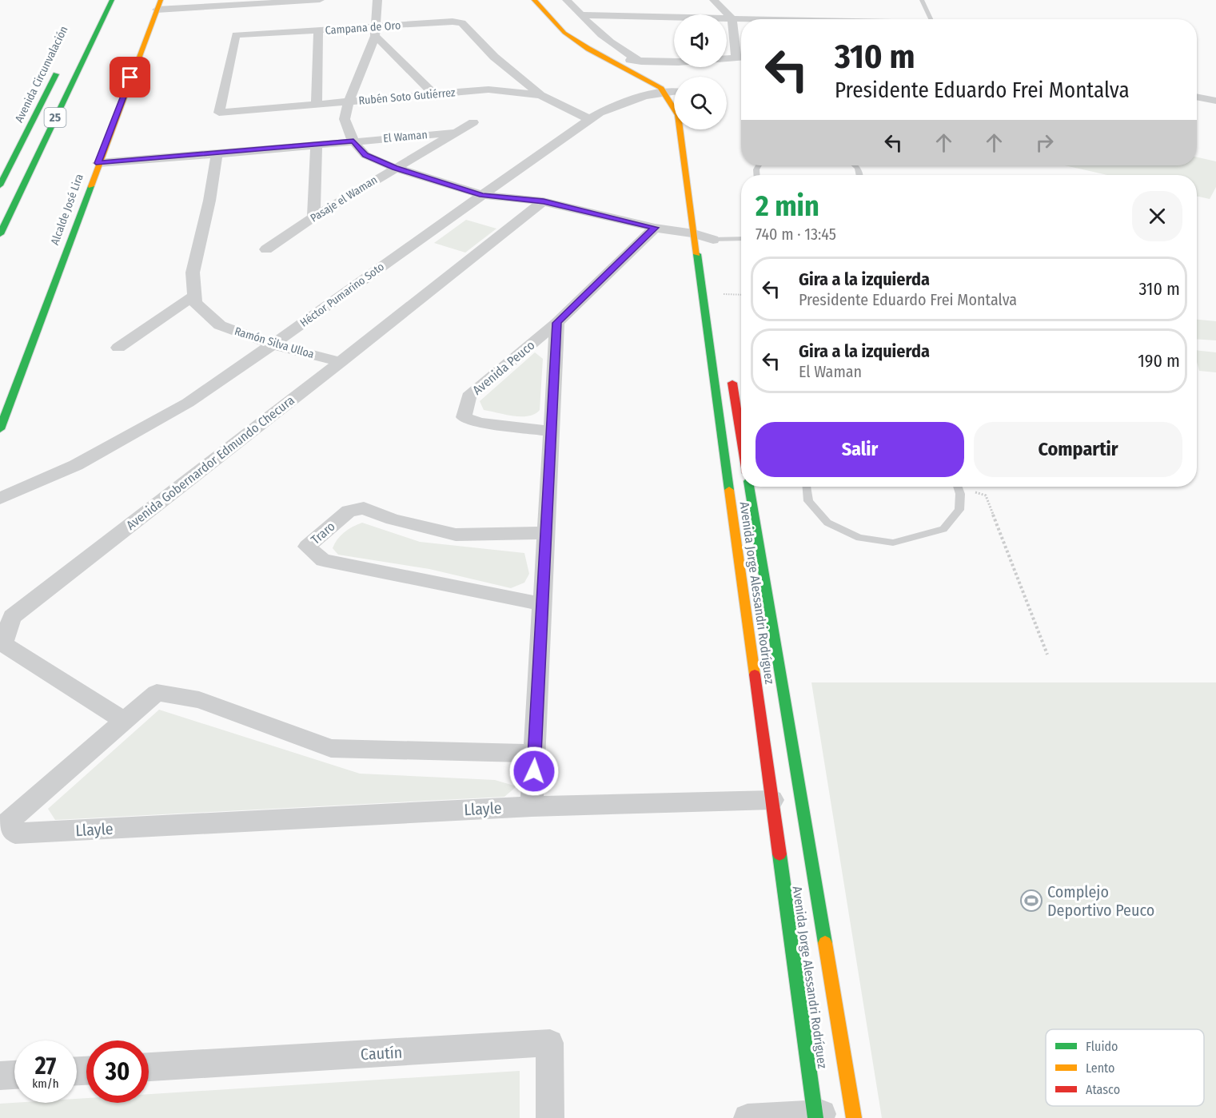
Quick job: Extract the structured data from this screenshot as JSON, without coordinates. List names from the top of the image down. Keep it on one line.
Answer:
{"streets":{"main road":["Avenida Circunvalación","25","Alcalde José Lira","Avenida Jorge Alessandri Rodríguez"],"street":["Campana de Oro","Rubén Soto Gutiérrez","El Waman","Pasaje el Waman","Héctor Pumarino Soto","Ramón Silva Ulloa","Avenida Peuco","Avenida Gobernardor Edmundo Checura","Traro","Llayle","Cautín"]},"crossings":[["Campana de Oro","Rubén Soto Gutiérrez"],["Rubén Soto Gutiérrez","Héctor Pumarino Soto"],["El Waman","Pasaje el Waman"],["El Waman","Alcalde José Lira"],["Héctor Pumarino Soto","Ramón Silva Ulloa"],["Héctor Pumarino Soto","Avenida Jorge Alessandri Rodríguez"],["Ramón Silva Ulloa","Avenida Gobernardor Edmundo Checura"],["Avenida Peuco","Traro"],["Avenida Peuco","Llayle"],["Avenida Gobernardor Edmundo Checura","Llayle"],["Avenida Jorge Alessandri Rodríguez","Llayle"]],"places":{"sports":["Complejo Deportivo Peuco"]},"legend":["Fluido","Lento","Atasco"],"page":{"turn":["310 m","Presidente Eduardo Frei Montalva"],"heading":["2 min","740 m · 13:45"],"list":[{"name":"Gira a la izquierda","note":"Presidente Eduardo Frei Montalva","value":"310 m"},{"name":"Gira a la izquierda","note":"El Waman","value":"190 m"}],"buttons":["Salir","Compartir"],"speed":"27 km/h","limit":"30"}}
